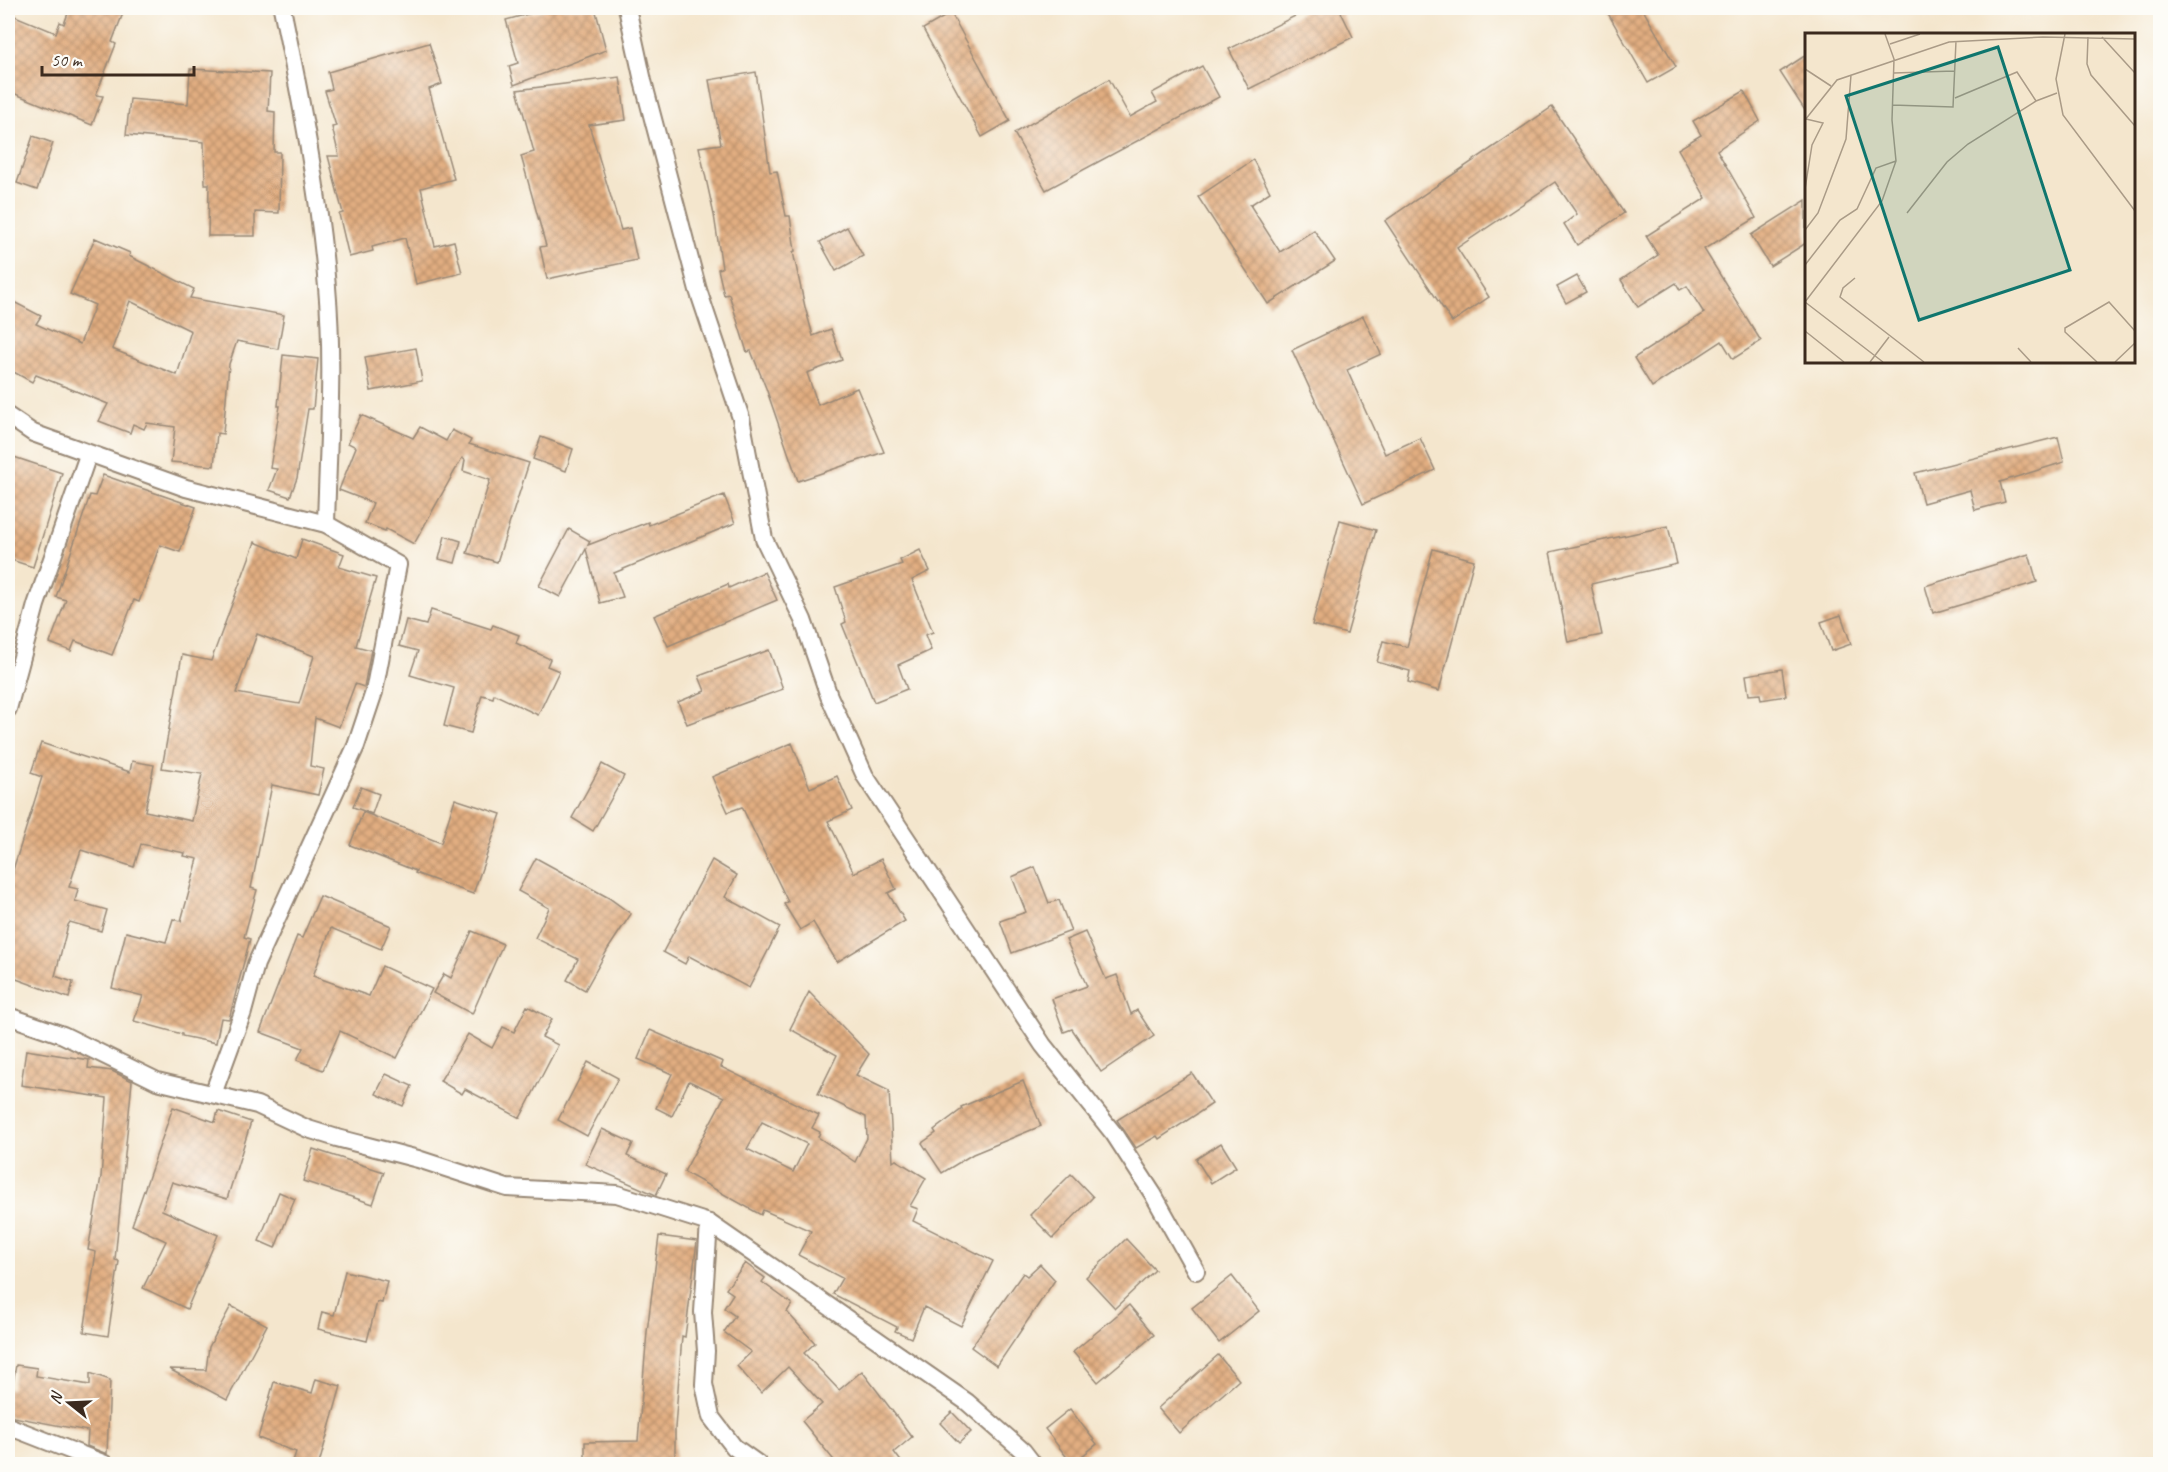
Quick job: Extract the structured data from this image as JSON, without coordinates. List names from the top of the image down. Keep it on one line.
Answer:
{"scale_bar":"50 m","north":"left"}
